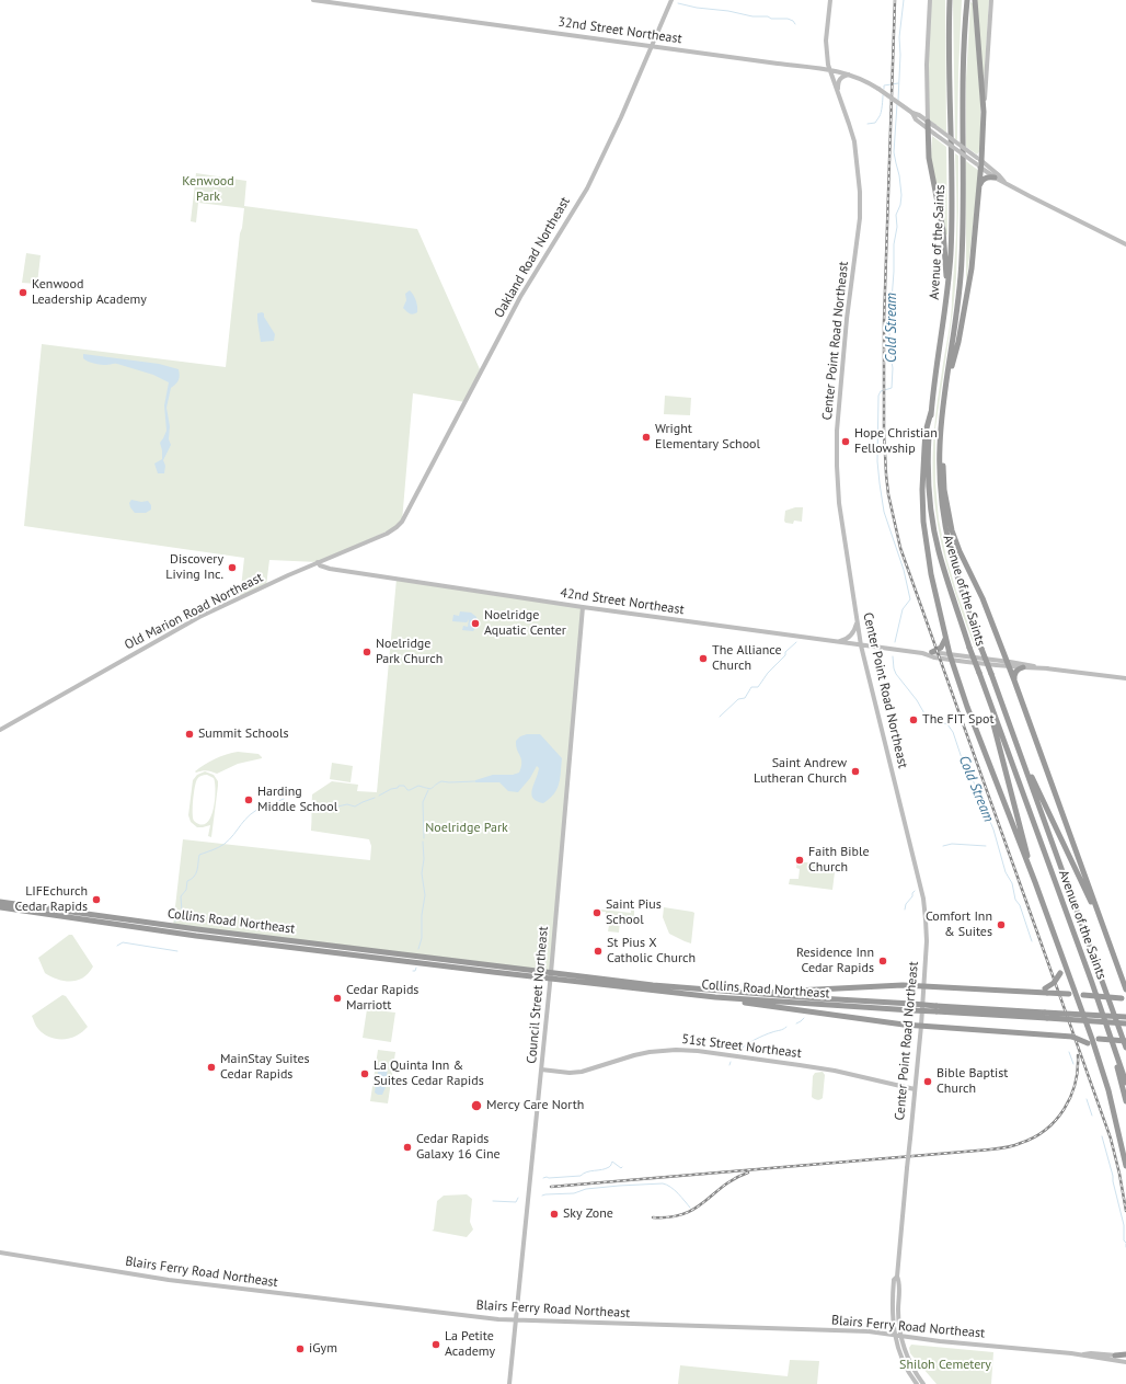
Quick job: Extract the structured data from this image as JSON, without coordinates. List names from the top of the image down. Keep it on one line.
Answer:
{"streets":{"highway":["Avenue of the Saints","Collins Road Northeast"],"main road":["32nd Street Northeast","Oakland Road Northeast","Center Point Road Northeast","42nd Street Northeast","Old Marion Road Northeast","Council Street Northeast","51st Street Northeast","Blairs Ferry Road Northeast"]},"crossings":[["32nd Street Northeast","Oakland Road Northeast"],["32nd Street Northeast","Center Point Road Northeast"],["Oakland Road Northeast","Old Marion Road Northeast"],["Center Point Road Northeast","42nd Street Northeast"],["Center Point Road Northeast","51st Street Northeast"],["Center Point Road Northeast","Blairs Ferry Road Northeast"],["42nd Street Northeast","Old Marion Road Northeast"],["42nd Street Northeast","Council Street Northeast"],["Collins Road Northeast","Council Street Northeast"],["Council Street Northeast","51st Street Northeast"],["Council Street Northeast","Blairs Ferry Road Northeast"]],"water":["Cold Stream"],"parks":["Kenwood Park","Noelridge Park","Shiloh Cemetery"],"places":["Kenwood Leadership Academy","Wright Elementary School","Hope Christian Fellowship","Discovery Living Inc.","Noelridge Aquatic Center","Noelridge Park Church","The Alliance Church","The FIT Spot","Summit Schools","Saint Andrew Lutheran Church","Harding Middle School","Faith Bible Church","LIFEchurch Cedar Rapids","Saint Pius School","Comfort Inn & Suites","St Pius X Catholic Church","Residence Inn Cedar Rapids","Cedar Rapids Marriott","MainStay Suites Cedar Rapids","La Quinta Inn & Suites Cedar Rapids","Bible Baptist Church","Mercy Care North","Cedar Rapids Galaxy 16 Cine","Sky Zone","La Petite Academy","iGym"]}
